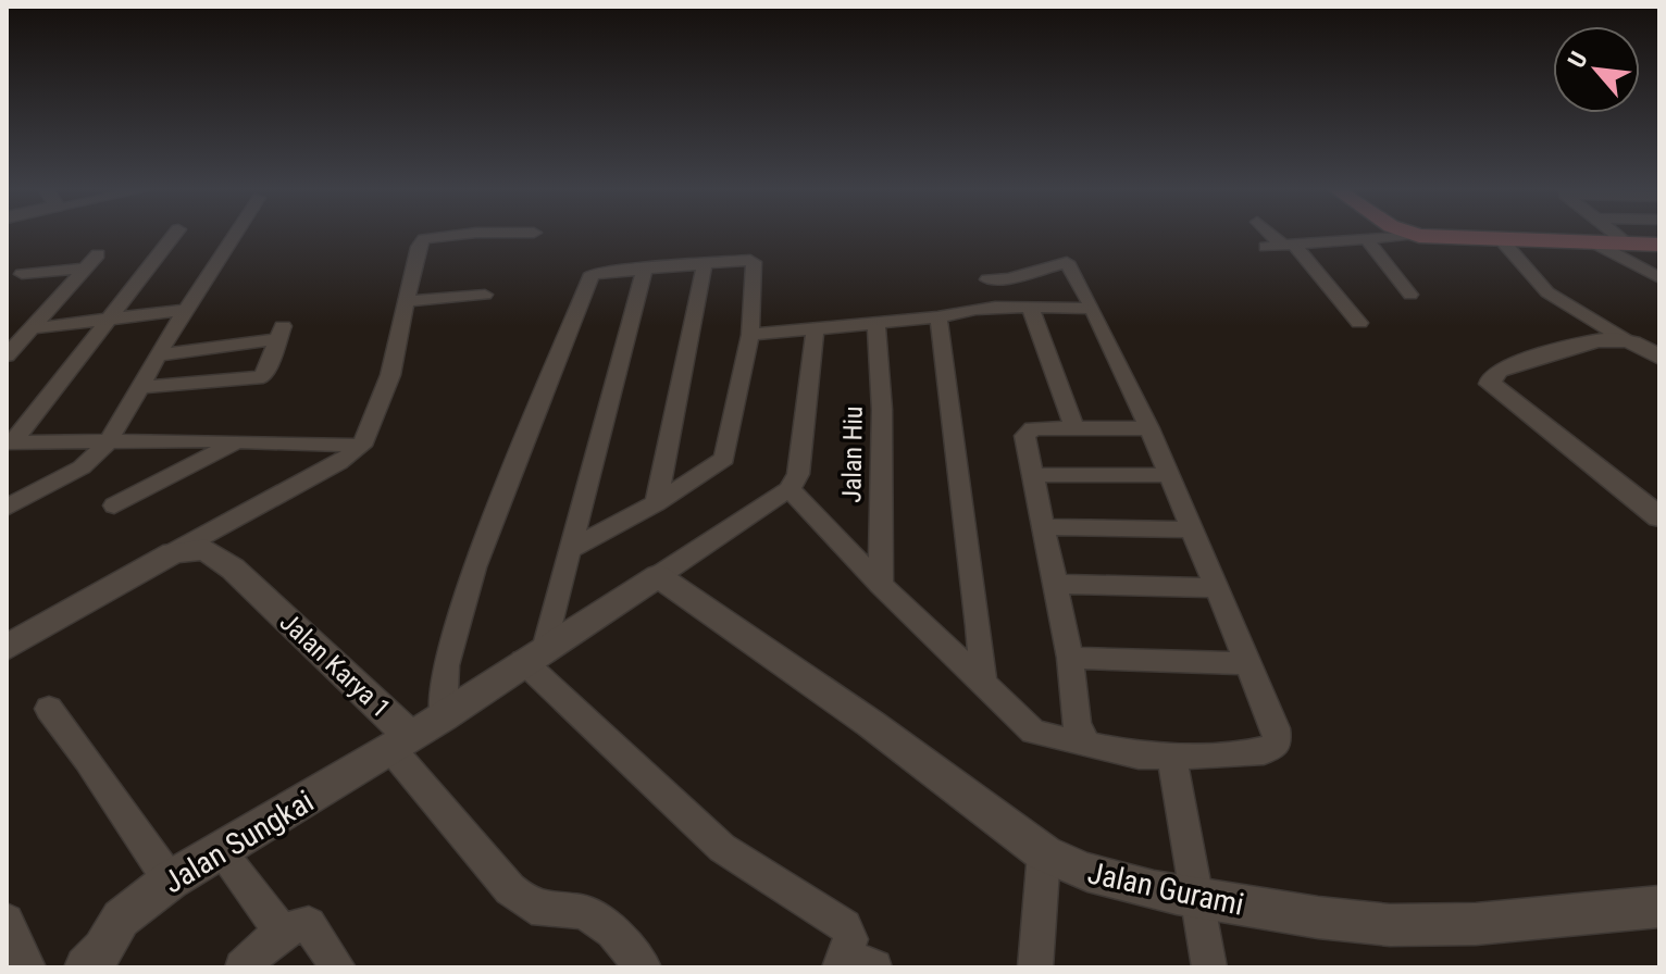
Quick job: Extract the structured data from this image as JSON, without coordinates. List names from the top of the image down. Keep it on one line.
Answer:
{"streets":{"street":["Jalan Hiu","Jalan Karya 1","Jalan Sungkai","Jalan Gurami"]},"crossings":[["Jalan Karya 1","Jalan Sungkai"]],"north":"top left"}
